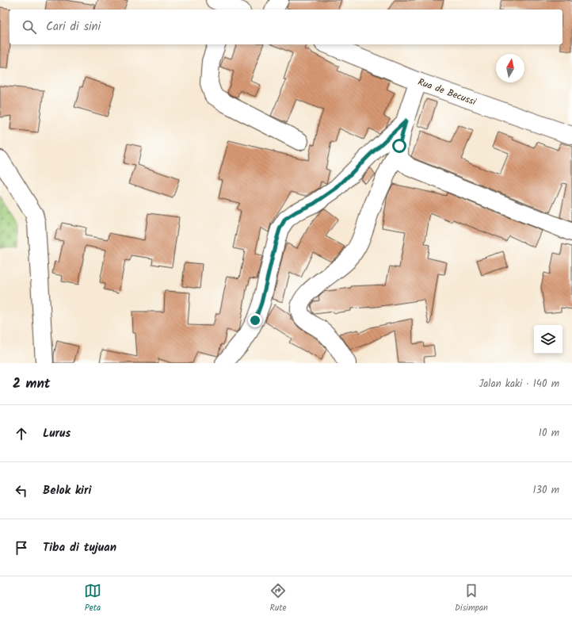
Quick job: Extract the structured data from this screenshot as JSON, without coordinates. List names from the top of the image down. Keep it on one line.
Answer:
{"streets":{"street":["Rua de Becussi"]},"north":"top","page":{"search":"Cari di sini","heading":["2 mnt","Jalan kaki · 140 m"],"list":[["Lurus","10 m"],["Belok kiri","130 m"],"Tiba di tujuan"],"nav":["Peta","Rute","Disimpan"]}}
